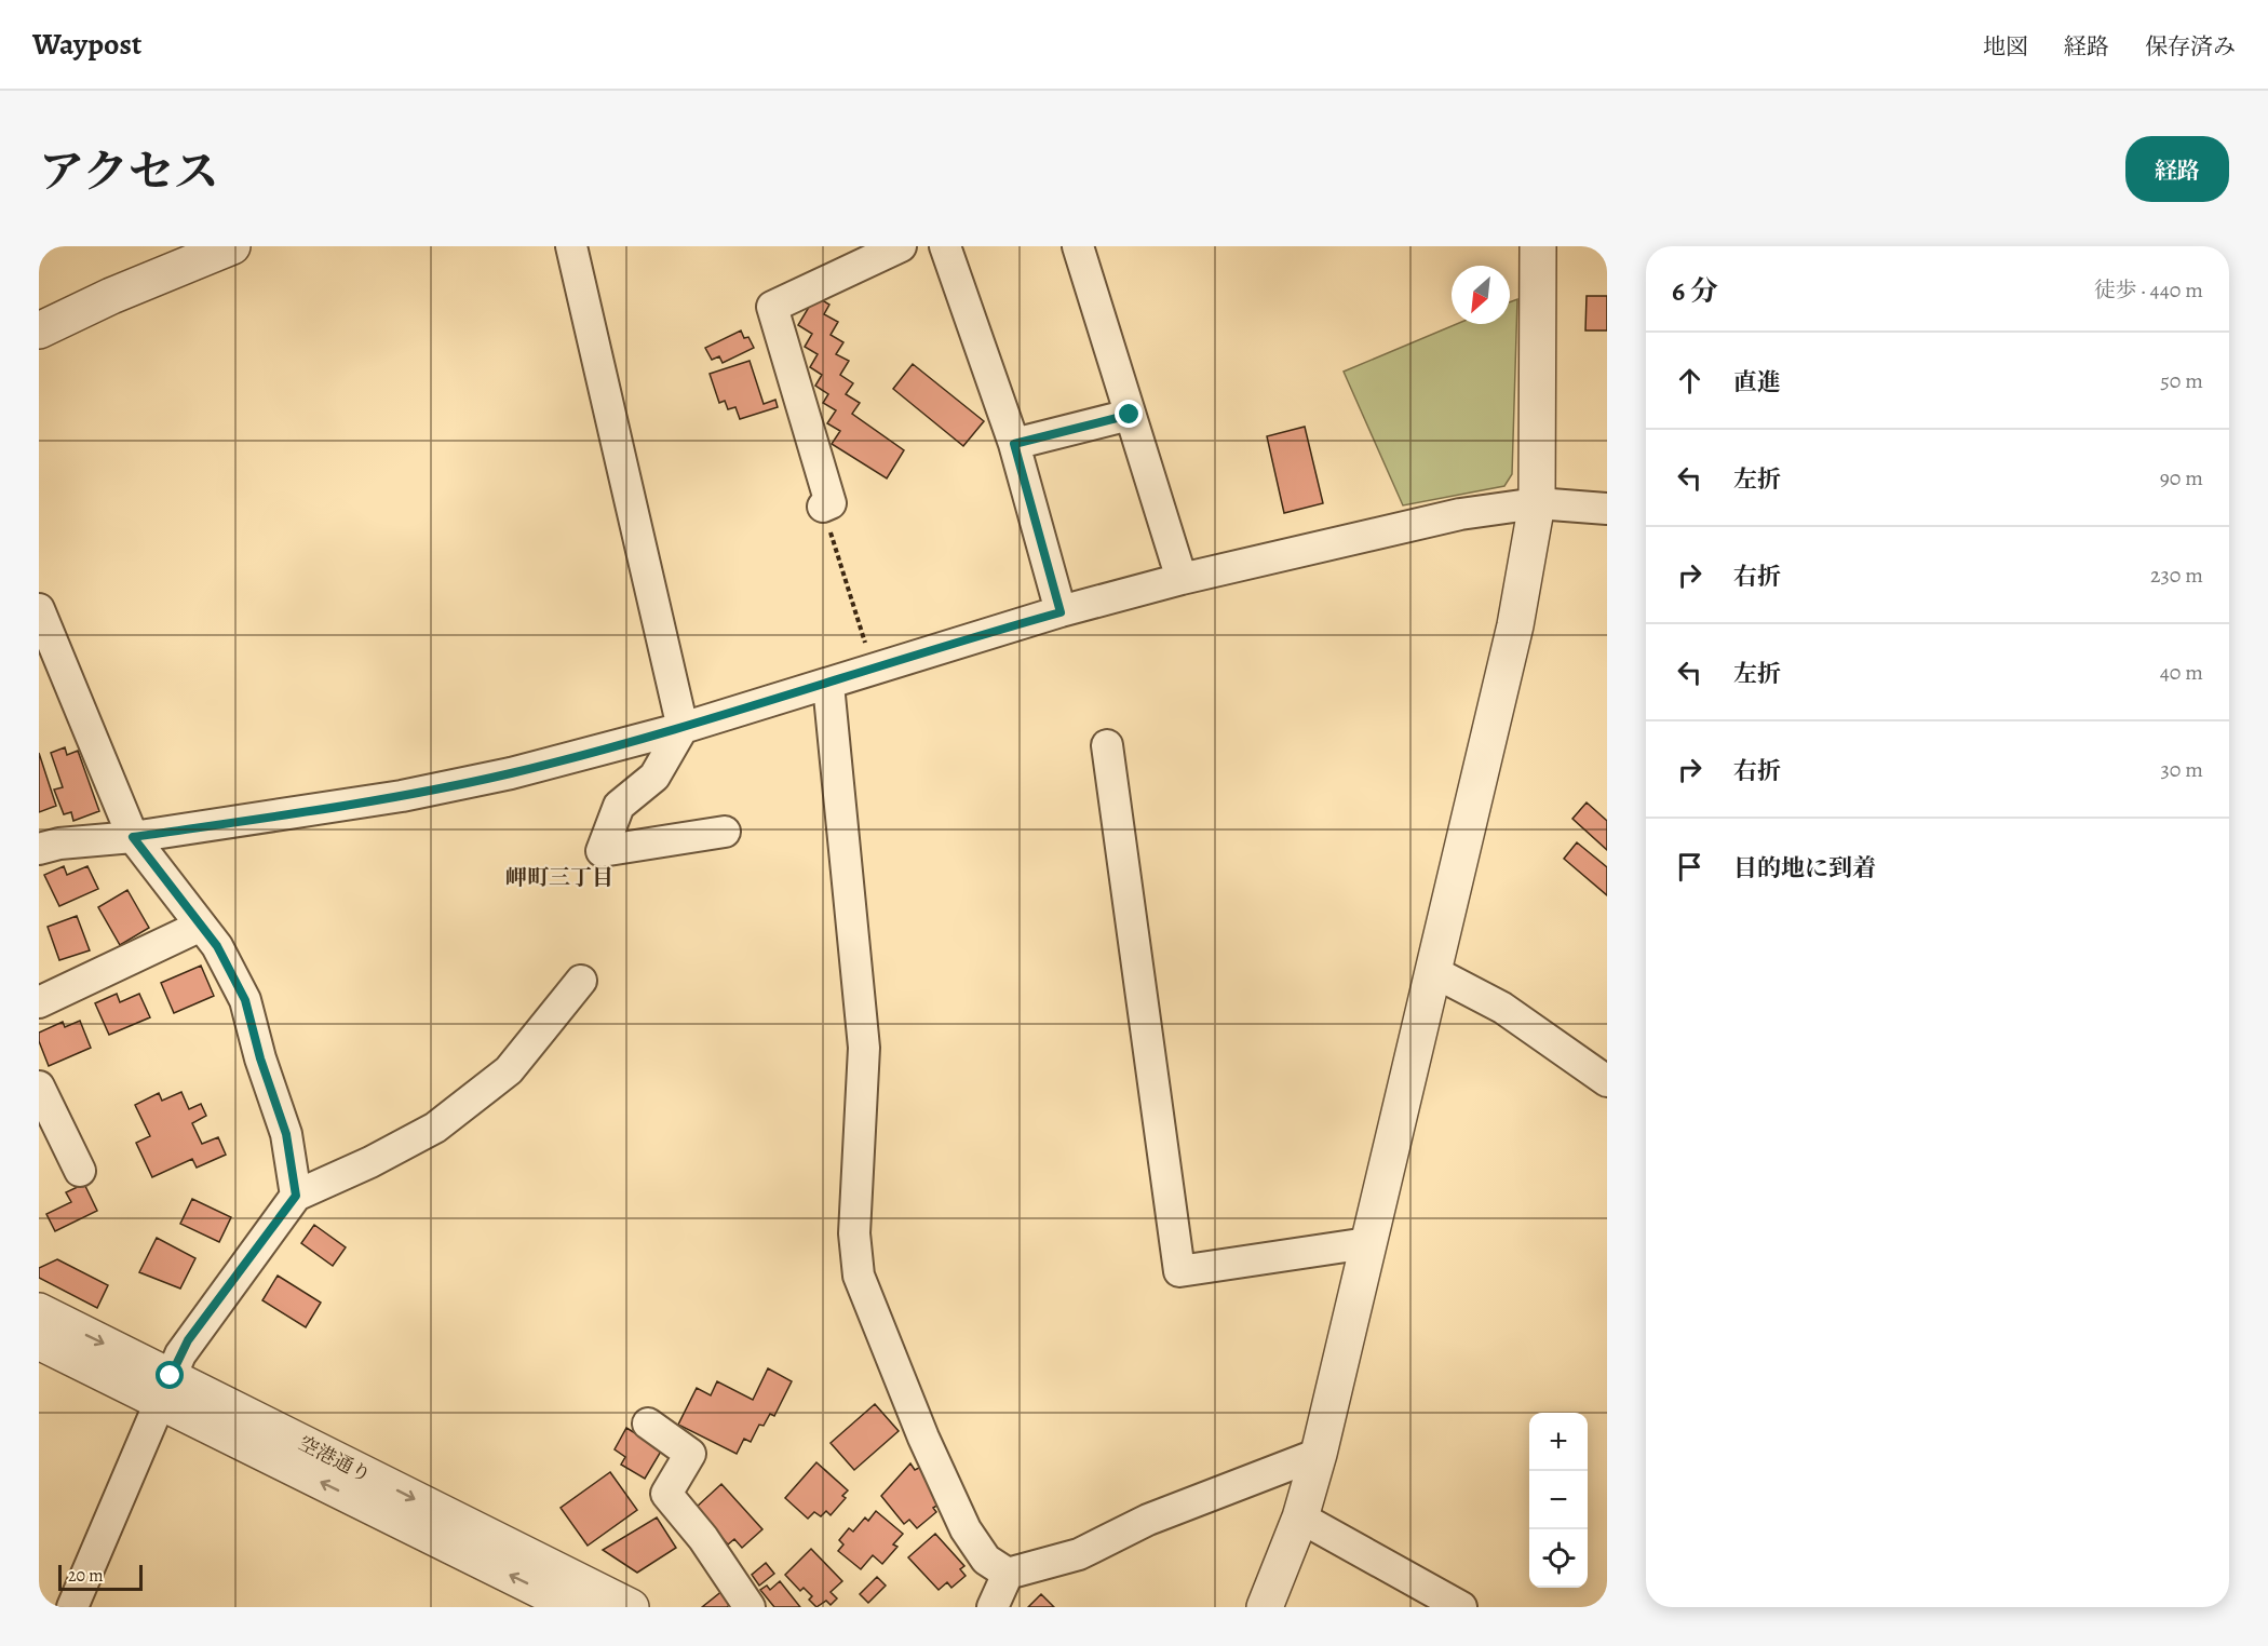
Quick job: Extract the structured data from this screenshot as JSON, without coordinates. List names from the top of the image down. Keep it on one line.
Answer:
{"streets":{"street":["空港通り"]},"districts":["岬町三丁目"],"scale_bar":"20 m","north":"bottom left","page":{"header":"Waypost","nav":["地図","経路","保存済み"],"title":"アクセス","buttons":"経路","heading":["6 分","徒歩 · 440 m"],"list":[["直進","50 m"],["左折","90 m"],["右折","230 m"],["左折","40 m"],["右折","30 m"],"目的地に到着"],"map_buttons":["+","−"],"scale":"20 m"}}
